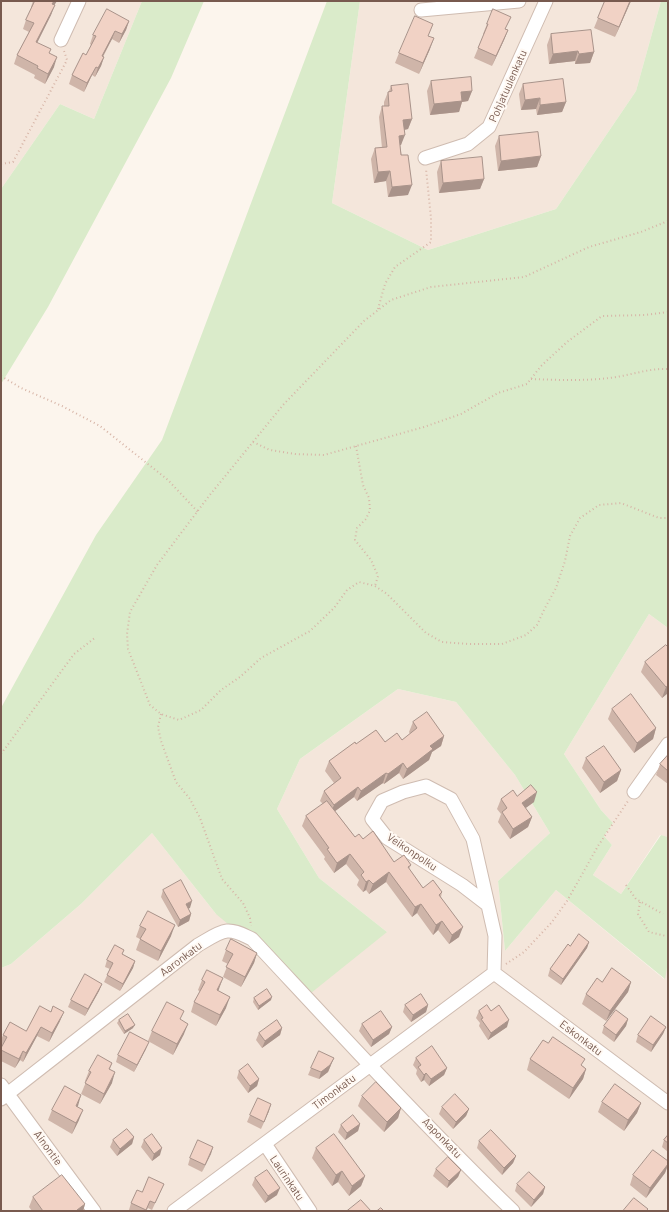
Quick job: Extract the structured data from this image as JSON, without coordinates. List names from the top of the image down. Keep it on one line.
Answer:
{"streets":{"street":["Pohjatuulenkatu","Veikonpolku","Aaronkatu","Eskonkatu","Timonkatu","Aaponkatu","Ainontie","Laurinkatu"]},"crossings":[["Veikonpolku","Eskonkatu"],["Veikonpolku","Timonkatu"],["Aaronkatu","Timonkatu"],["Aaronkatu","Aaponkatu"],["Aaronkatu","Ainontie"],["Eskonkatu","Timonkatu"],["Timonkatu","Aaponkatu"],["Timonkatu","Laurinkatu"]]}
